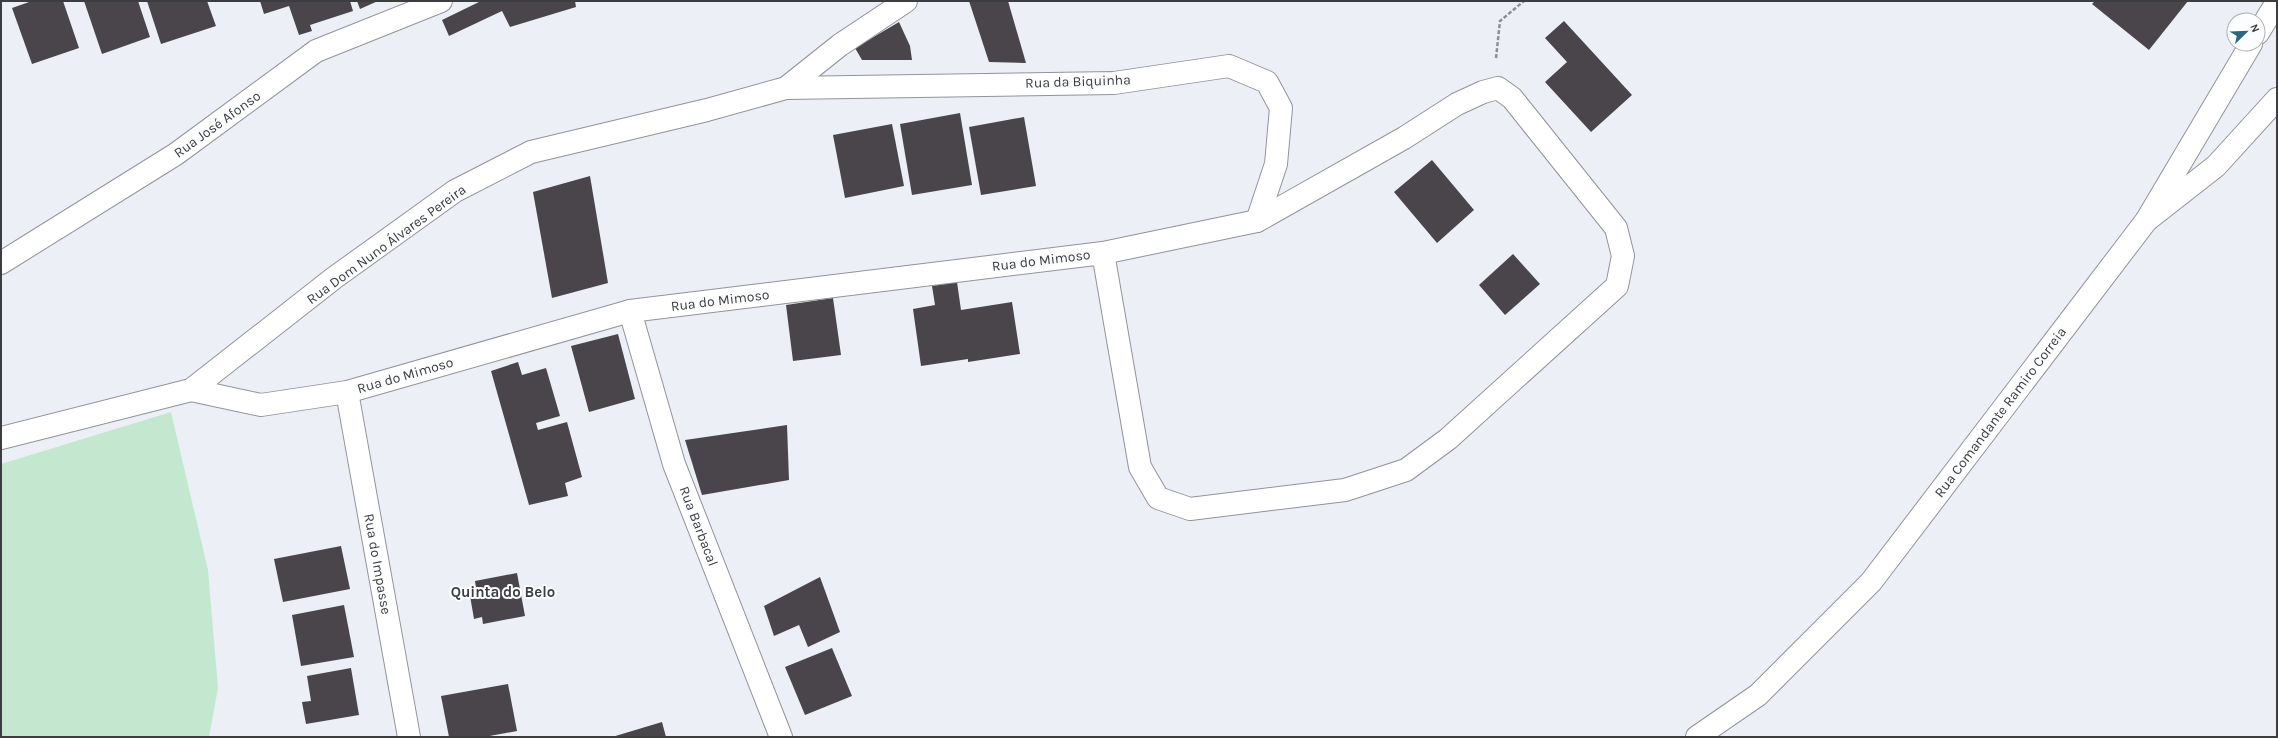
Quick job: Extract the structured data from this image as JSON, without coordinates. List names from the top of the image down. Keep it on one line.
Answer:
{"streets":{"street":["Rua da Biquinha","Rua José Afonso","Rua Dom Nuno Álvares Pereira","Rua do Mimoso","Rua Comandante Ramiro Correia","Rua Barbacal","Rua do Impasse"]},"crossings":[["Rua da Biquinha","Rua Dom Nuno Álvares Pereira"],["Rua da Biquinha","Rua do Mimoso"],["Rua Dom Nuno Álvares Pereira","Rua do Mimoso"],["Rua do Mimoso","Rua Barbacal"],["Rua do Mimoso","Rua do Impasse"]],"districts":["Quinta do Belo"],"north":"top right"}
